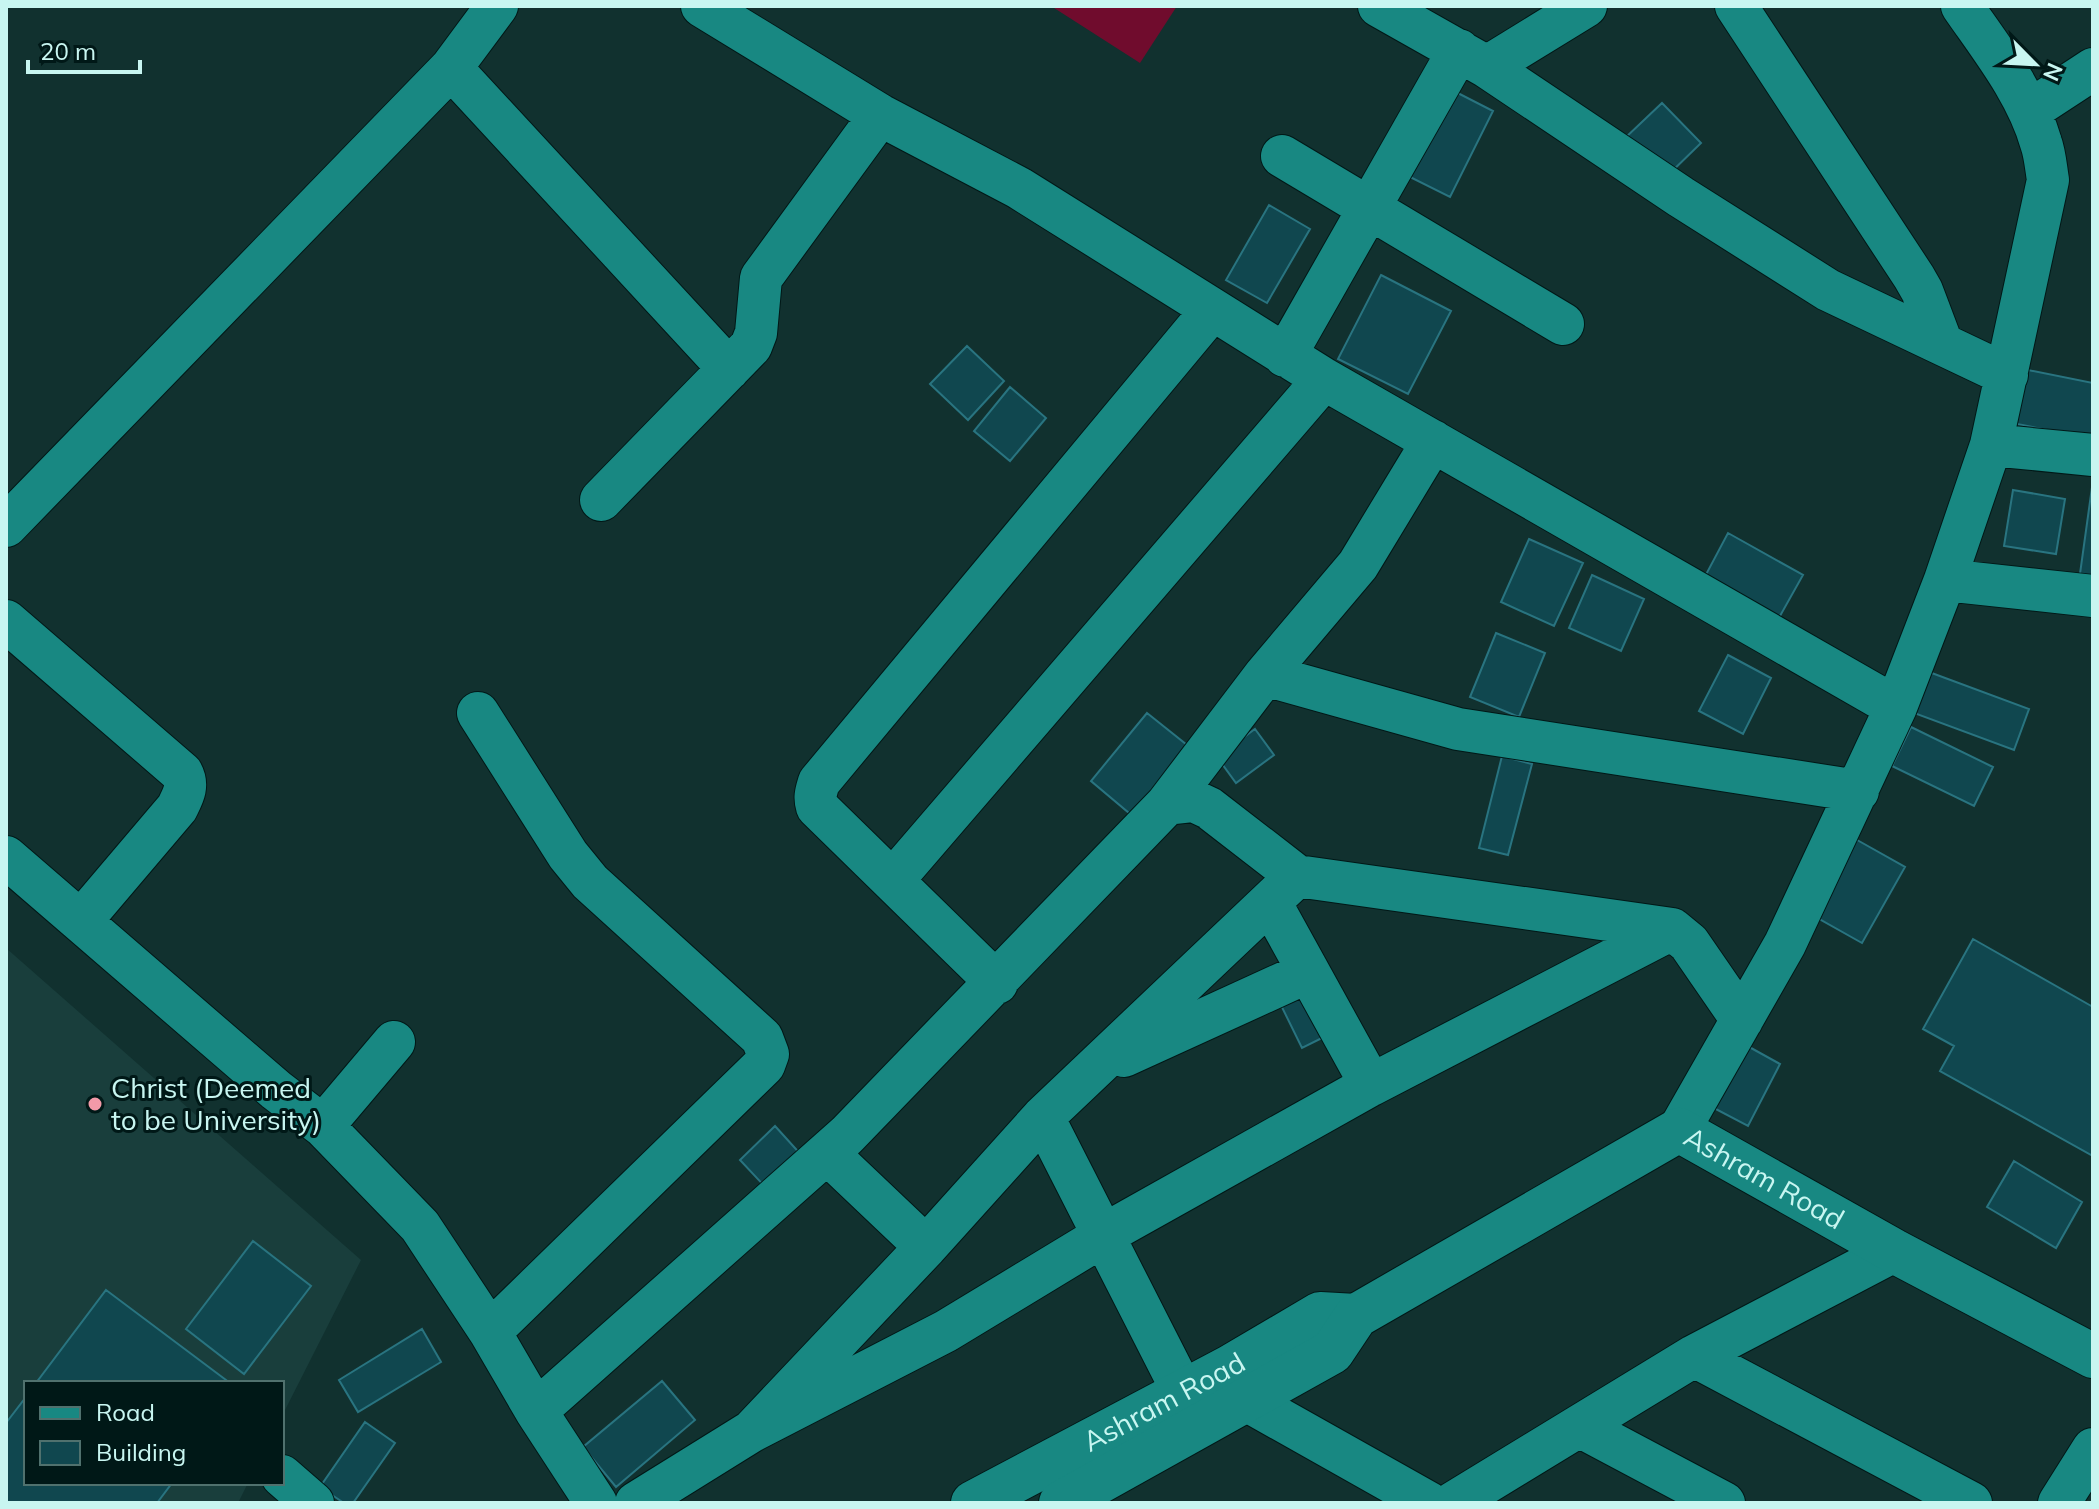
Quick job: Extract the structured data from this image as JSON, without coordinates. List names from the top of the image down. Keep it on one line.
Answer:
{"streets":{"street":["Ashram Road"]},"places":["Christ (Deemed to be University)"],"legend":["Road","Building"],"scale_bar":"20 m","north":"bottom right"}
